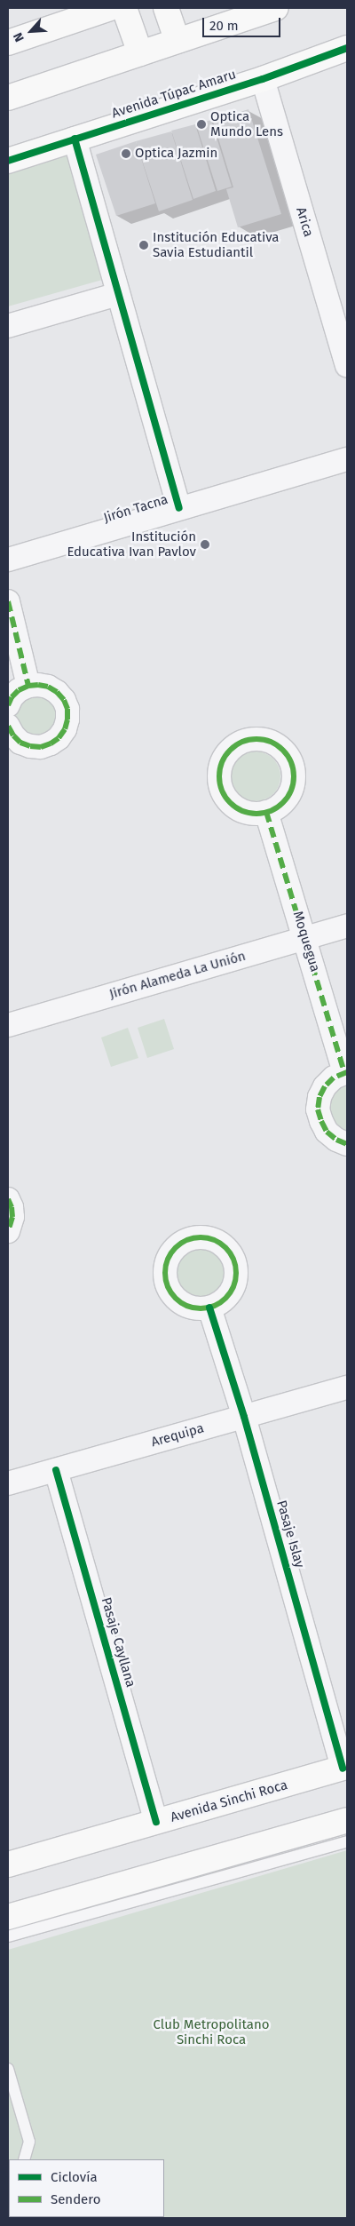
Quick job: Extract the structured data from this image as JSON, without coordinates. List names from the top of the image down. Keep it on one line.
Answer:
{"streets":{"main road":["Avenida Túpac Amaru","Avenida Sinchi Roca"],"street":["Arica","Jirón Tacna","Moquegua","Jirón Alameda La Unión","Arequipa","Pasaje Islay","Pasaje Cayllana"]},"crossings":[["Avenida Túpac Amaru","Arica"],["Moquegua","Jirón Alameda La Unión"],["Arequipa","Pasaje Islay"],["Arequipa","Pasaje Cayllana"],["Pasaje Islay","Avenida Sinchi Roca"],["Pasaje Cayllana","Avenida Sinchi Roca"]],"parks":["Club Metropolitano Sinchi Roca"],"places":["Optica Mundo Lens","Optica Jazmin","Institución Educativa Savia Estudiantil","Institución Educativa Ivan Pavlov"],"legend":["Ciclovía","Sendero"],"scale_bar":"20 m","north":"bottom left"}
